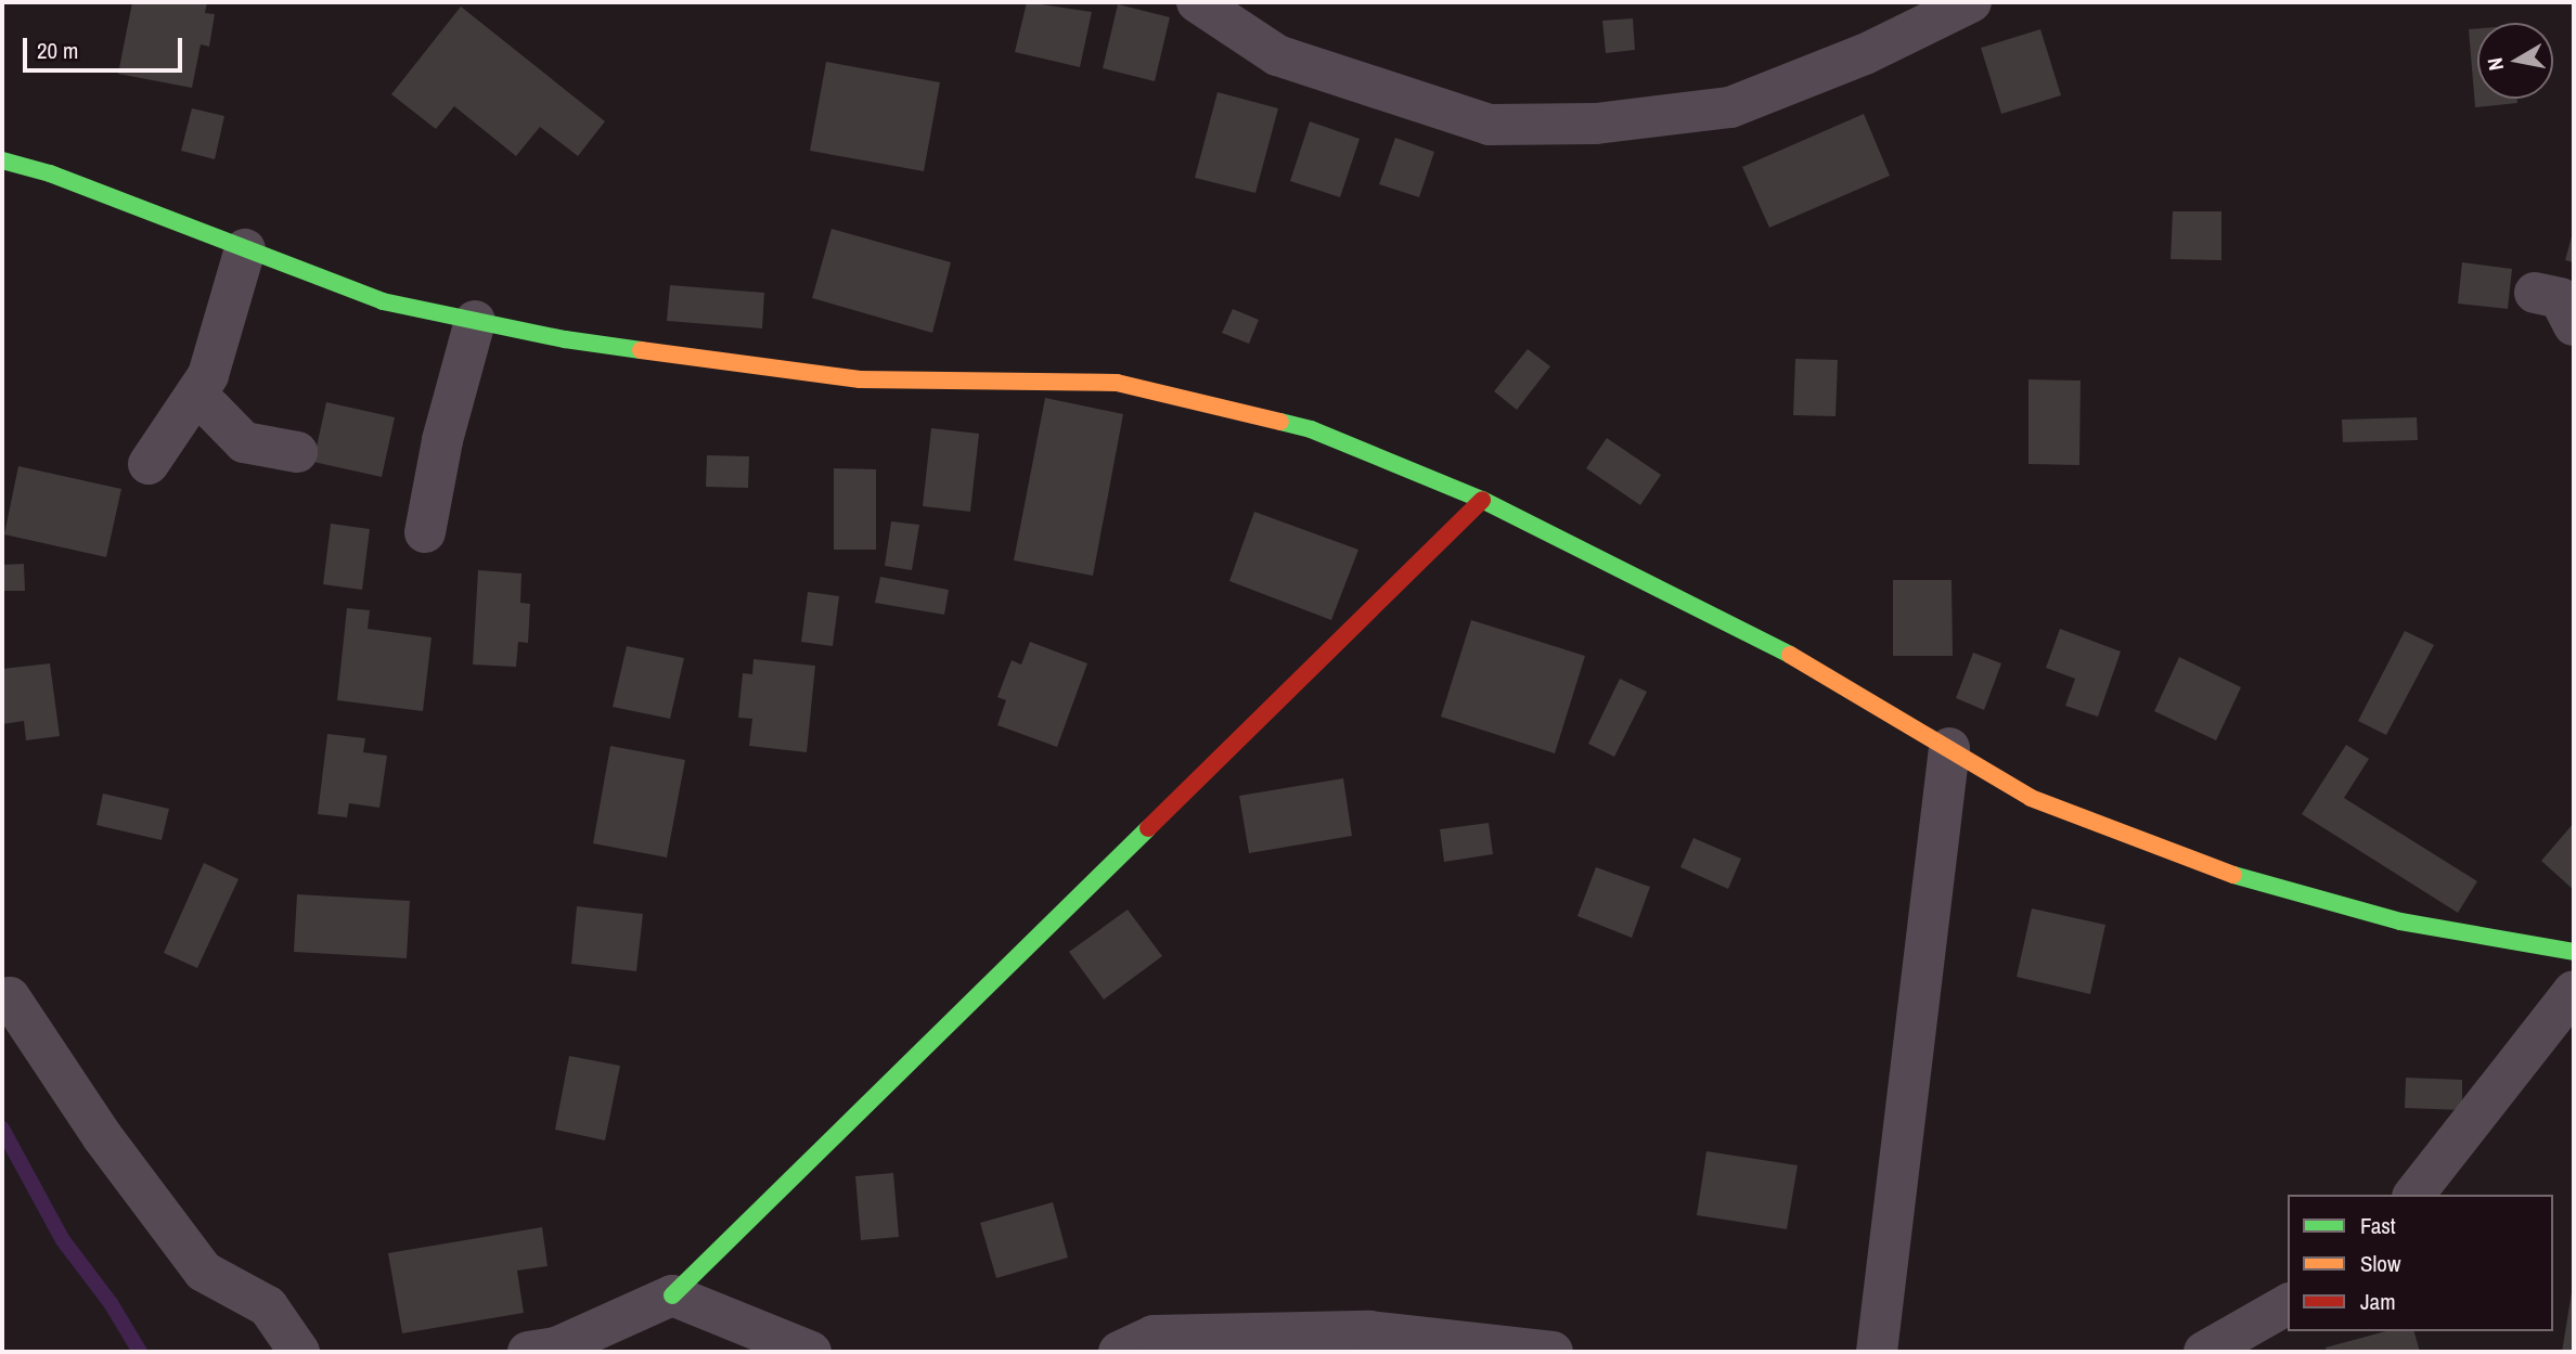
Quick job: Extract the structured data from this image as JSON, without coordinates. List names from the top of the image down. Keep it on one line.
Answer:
{"legend":["Fast","Slow","Jam"],"scale_bar":"20 m","north":"left"}
